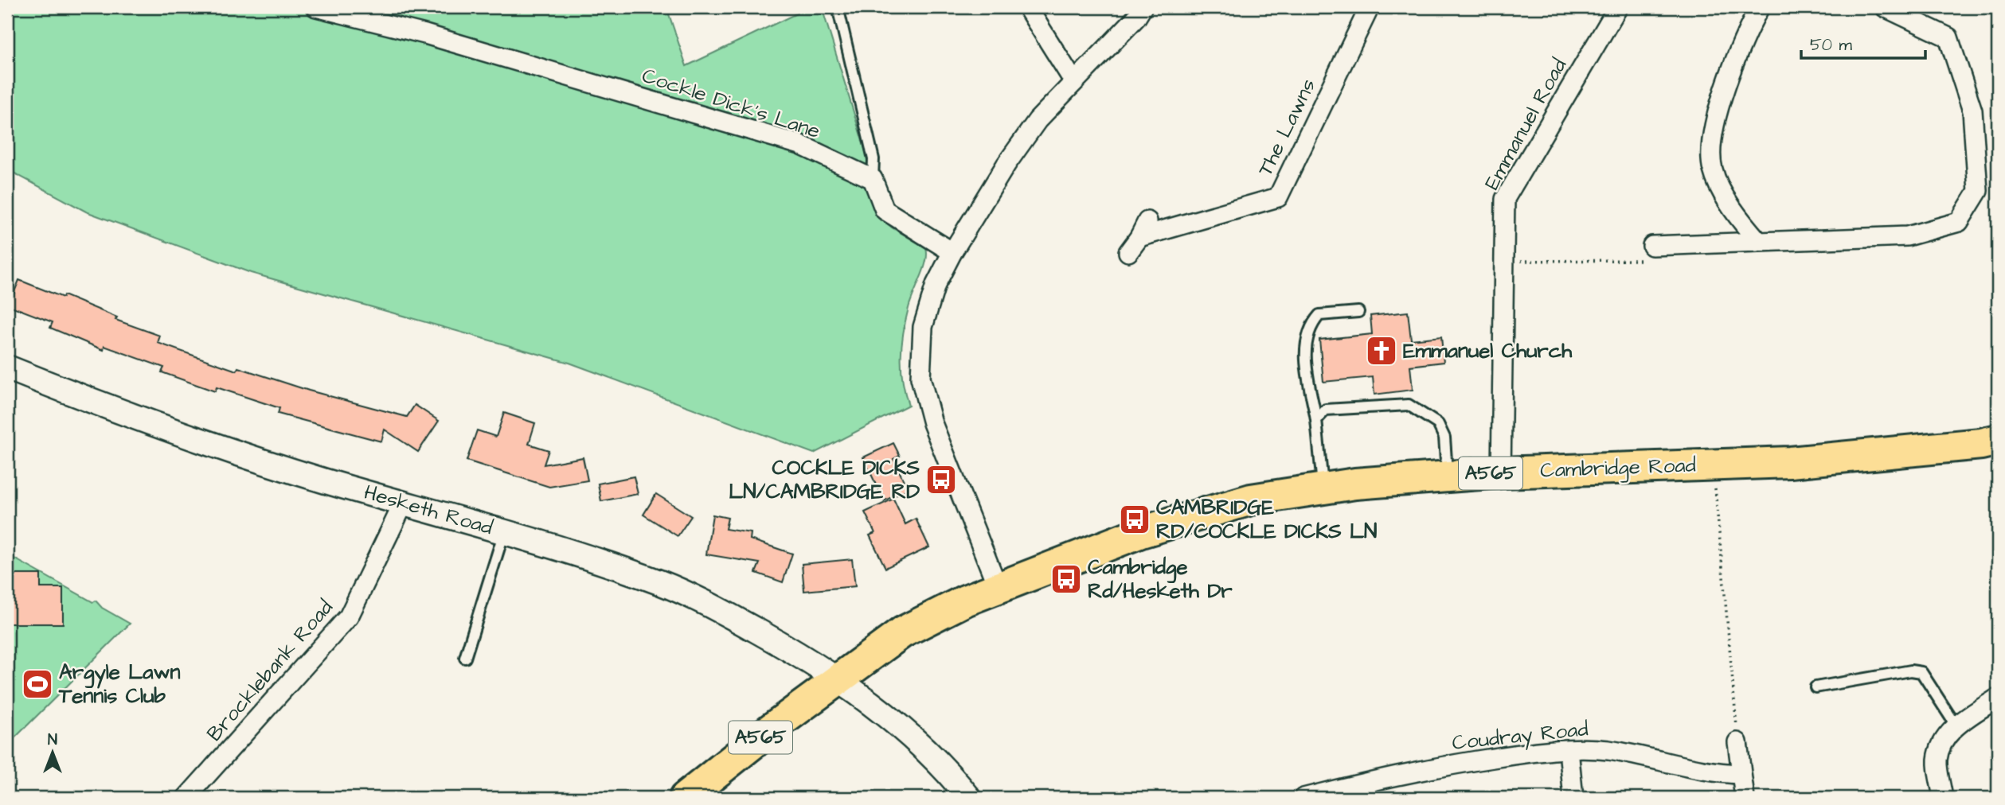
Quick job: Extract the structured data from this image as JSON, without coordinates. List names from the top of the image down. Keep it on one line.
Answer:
{"streets":{"highway":["Cambridge Road","A565"],"street":["Cockle Dick's Lane","Emmanuel Road","The Lawns","Hesketh Road","Brocklebank Road","Coudray Road"]},"crossings":[["Emmanuel Road","Cambridge Road"],["Cambridge Road","Hesketh Road"],["Hesketh Road","Brocklebank Road"]],"places":{"church":["Emmanuel Church"],"bus stop":["COCKLE DICKS LN/CAMBRIDGE RD","CAMBRIDGE RD/COCKLE DICKS LN","Cambridge Rd/Hesketh Dr"],"sports":["Argyle Lawn Tennis Club"]},"scale_bar":"50 m","north":"top"}
